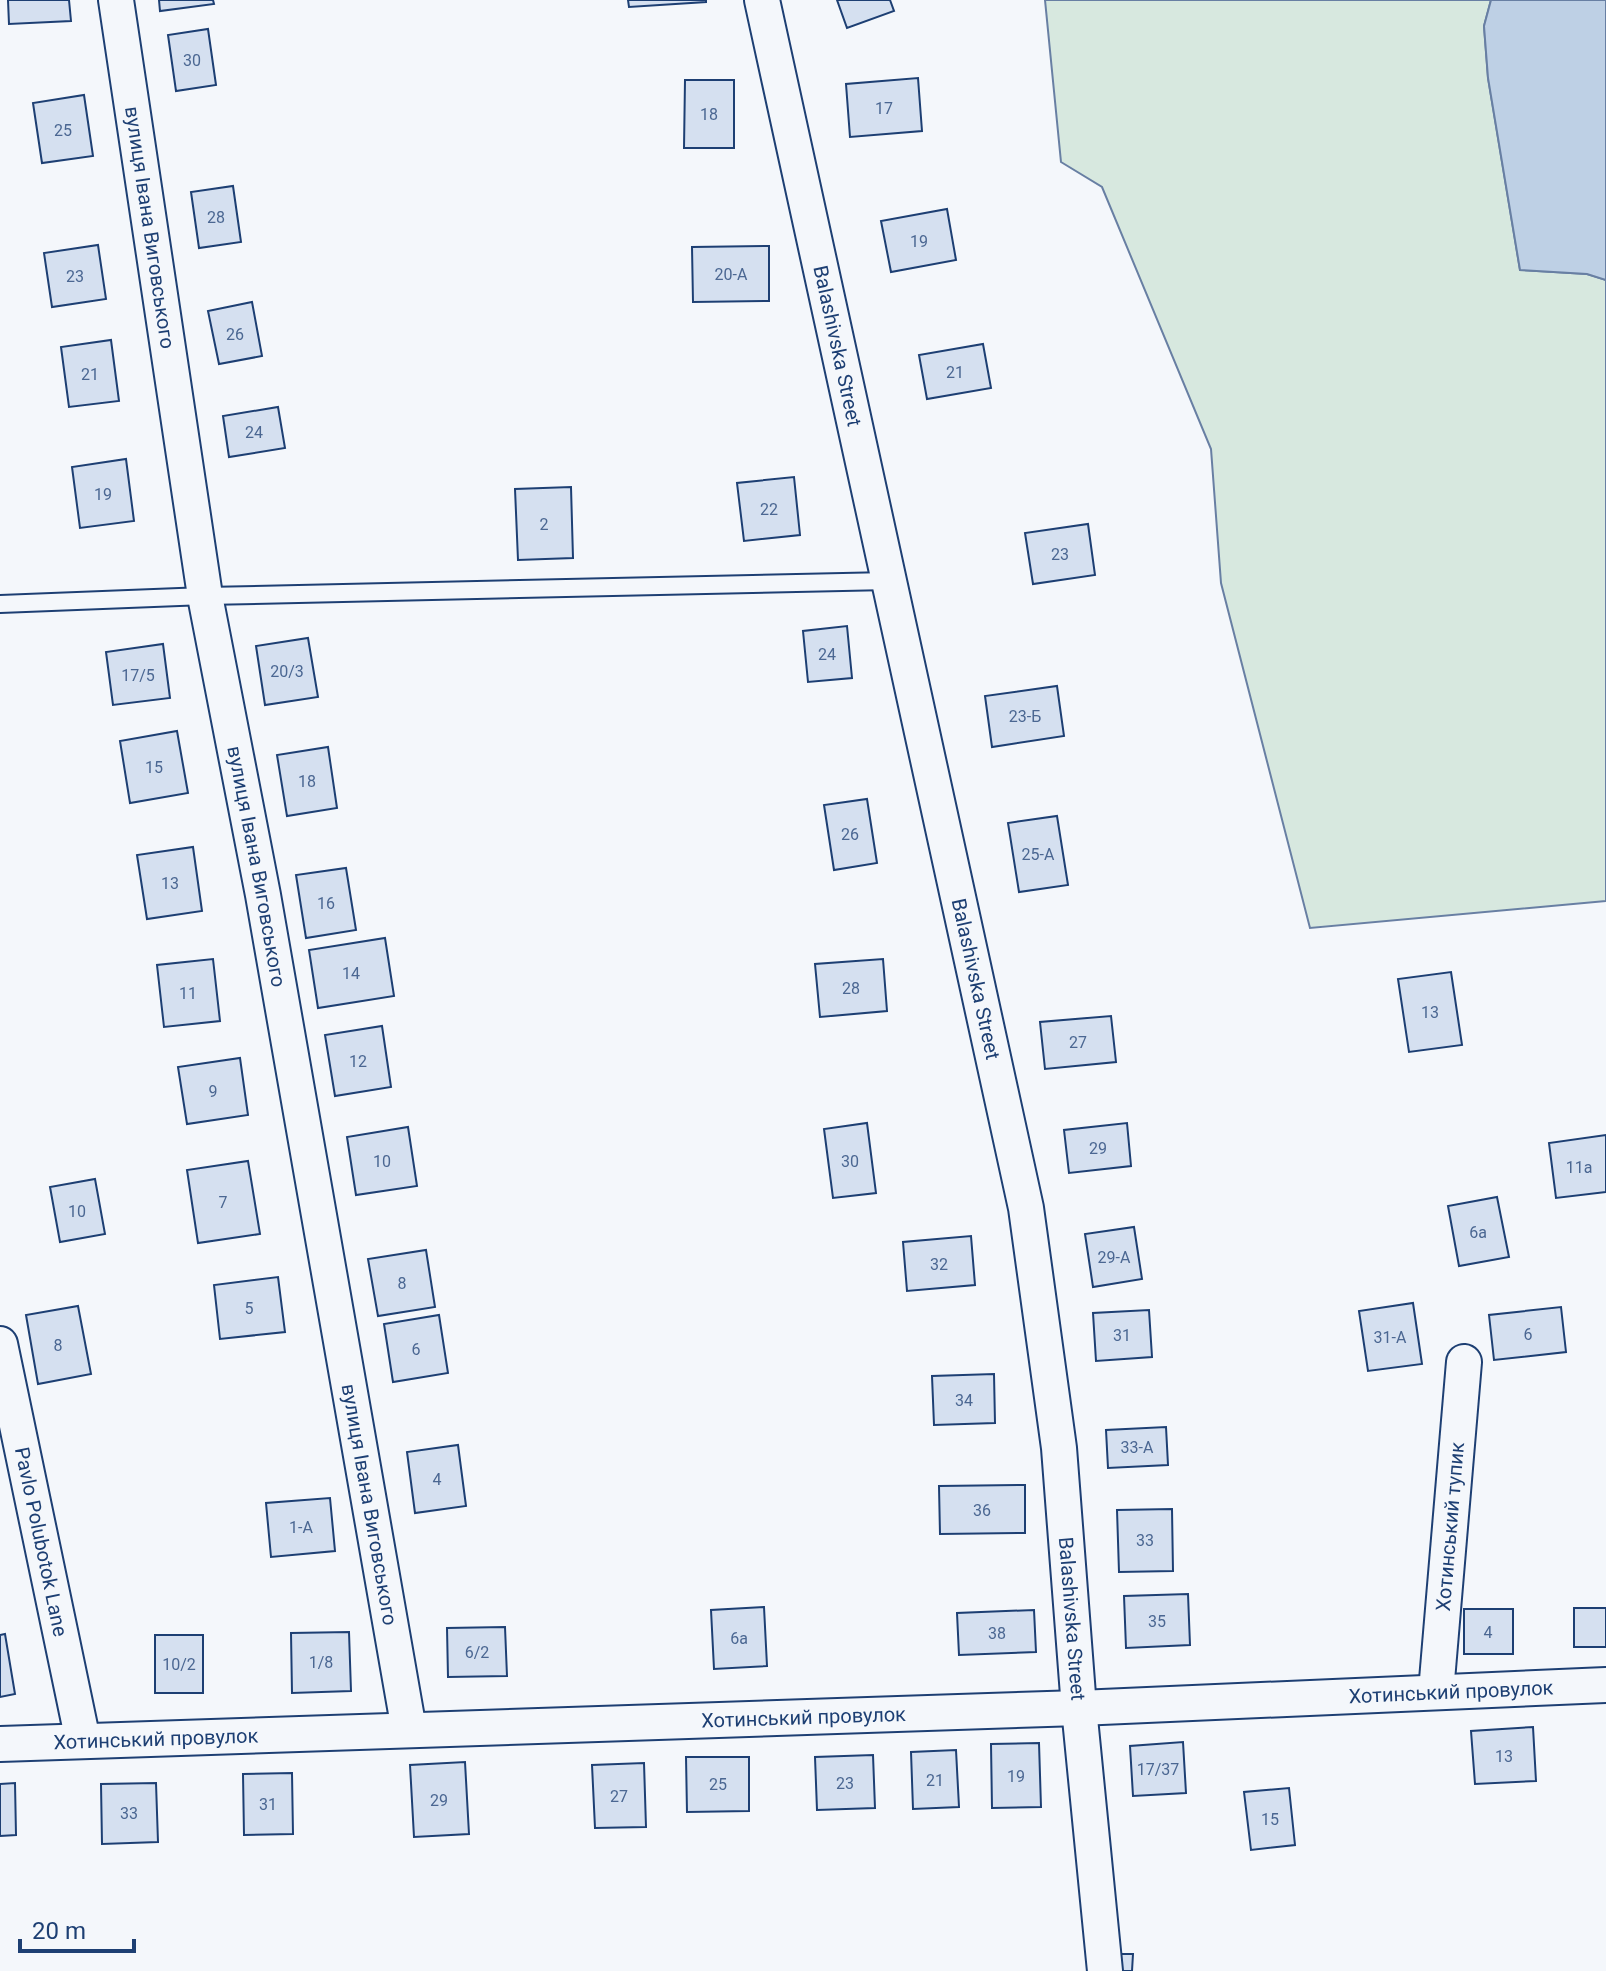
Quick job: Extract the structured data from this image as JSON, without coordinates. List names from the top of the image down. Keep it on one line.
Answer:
{"streets":{"street":["вулиця Івана Виговського","Balashivska Street","Хотинський тупик","Pavlo Polubotok Lane","Хотинський провулок"]},"crossings":[["вулиця Івана Виговського","Хотинський провулок"],["Balashivska Street","Хотинський провулок"],["Хотинський тупик","Хотинський провулок"],["Pavlo Polubotok Lane","Хотинський провулок"]],"house_numbers":["30","17","18","25","28","19","20-А","23","26","21","21","24","19","22","2","23","24","20/3","17/5","23-Б","15","18","26","25-А","13","16","14","28","11","13","27","12","9","29","10","30","11а","7","10","6а","29-А","32","8","5","6","31","31-А","8","6","34","33-А","4","36","1-А","33","35","4","38","6а","6/2","1/8","10/2","13","17/37","19","21","23","25","27","29","31","33","15"],"scale_bar":"20 m"}
